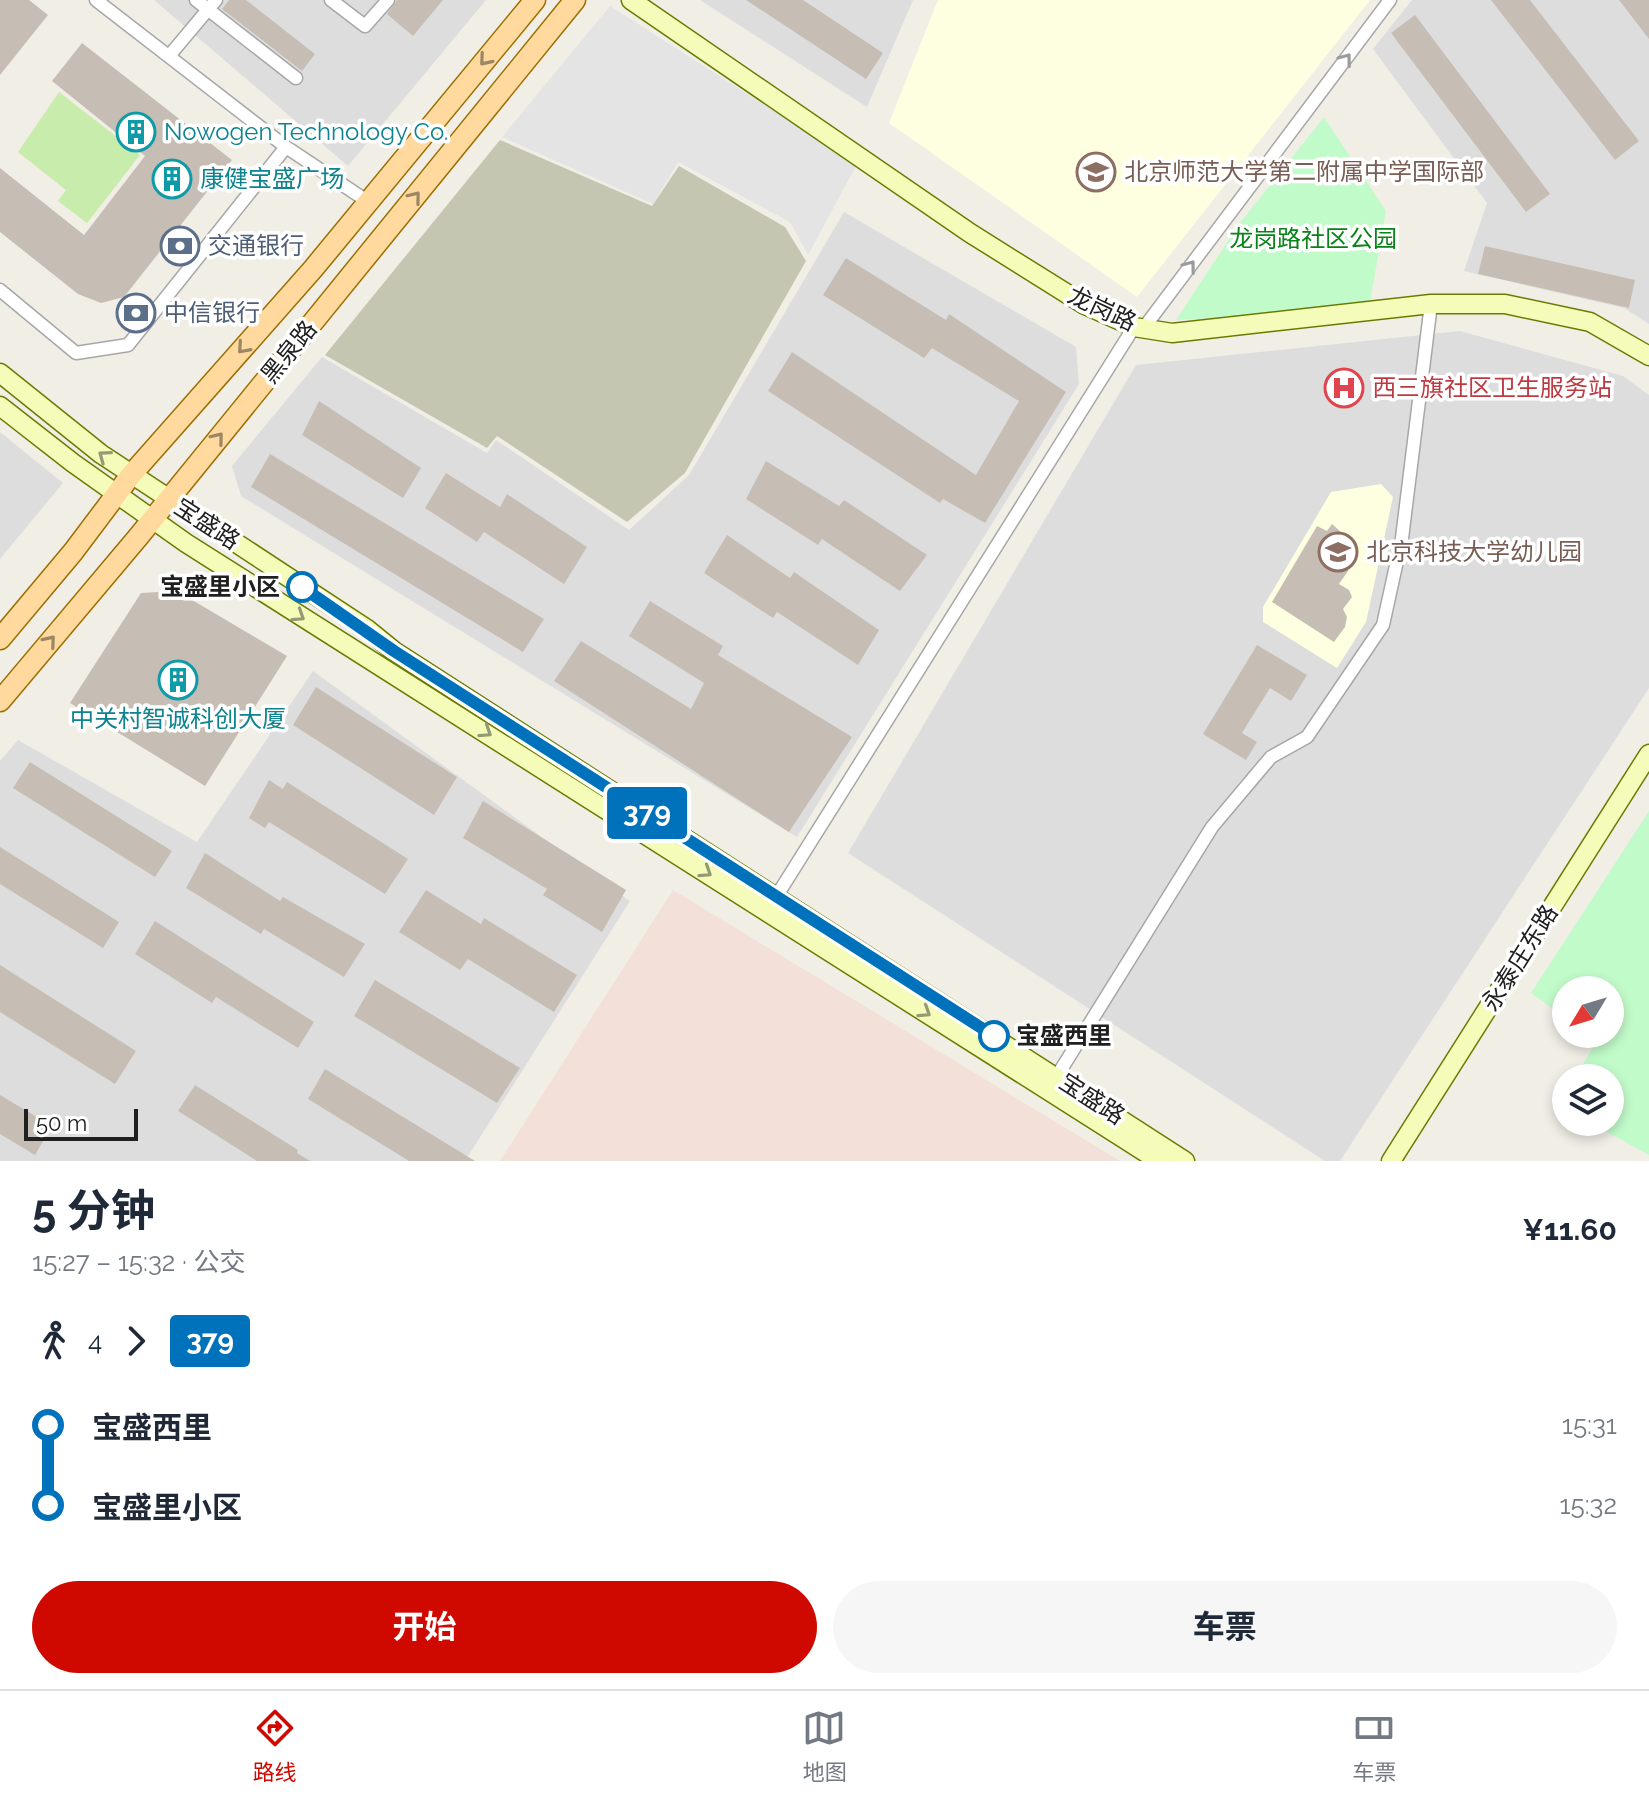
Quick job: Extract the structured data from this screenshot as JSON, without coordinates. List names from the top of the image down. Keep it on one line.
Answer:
{"streets":{"main road":["黑泉路"],"street":["龙岗路","宝盛路","永泰庄东路"]},"crossings":[["黑泉路","宝盛路"]],"parks":["龙岗路社区公园"],"places":{"building":["Nowogen Technology Co.","康健宝盛广场","中关村智诚科创大厦"],"school or university":["北京师范大学第二附属中学国际部","北京科技大学幼儿园"],"bank":["交通银行","中信银行"],"hospital":["西三旗社区卫生服务站"],"other":["宝盛里小区","宝盛西里"]},"lines":["bus line 379"],"scale_bar":"50 m","north":"bottom left","page":{"on_map":"379","scale":"50 m","heading":["5 分钟","15:27 – 15:32 · 公交","¥11.60"],"legs":["4","379"],"list":[{"name":"宝盛西里","value":"15:31"},{"name":"宝盛里小区","value":"15:32"}],"buttons":["开始","车票"],"tabs":["路线","地图","车票"]}}
